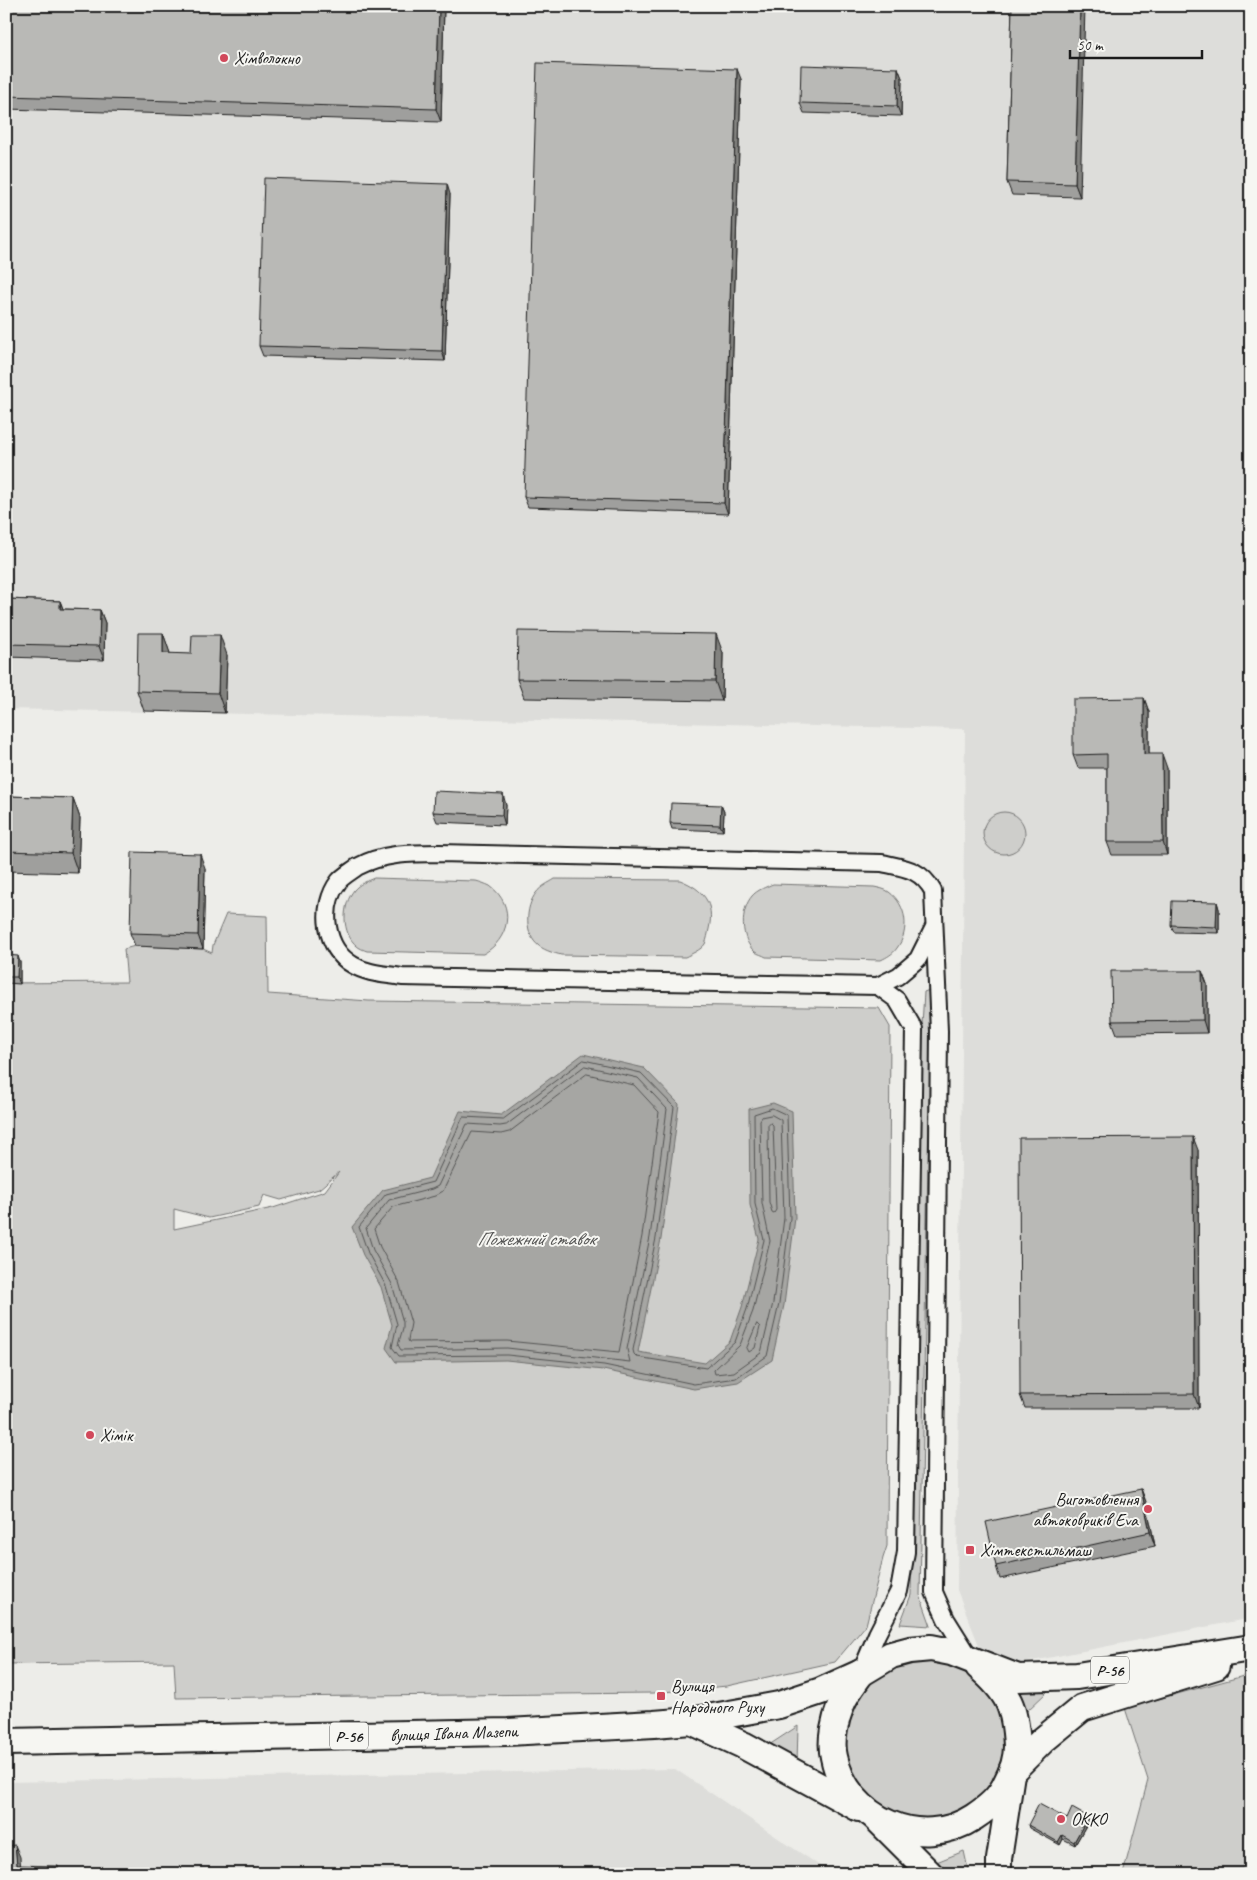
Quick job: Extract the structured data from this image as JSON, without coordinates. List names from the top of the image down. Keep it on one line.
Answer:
{"streets":{"main road":["Р-56","вулиця Івана Мазепи"]},"crossings":[["Р-56","вулиця Івана Мазепи"]],"water":["Пожежний ставок"],"places":{"other":["Хімволокно","Хімік","Виготовлення автоковриків Eva","ОККО"],"transit":["Хімтекстильмаш","Вулиця Народного Руху"]},"scale_bar":"50 m"}
